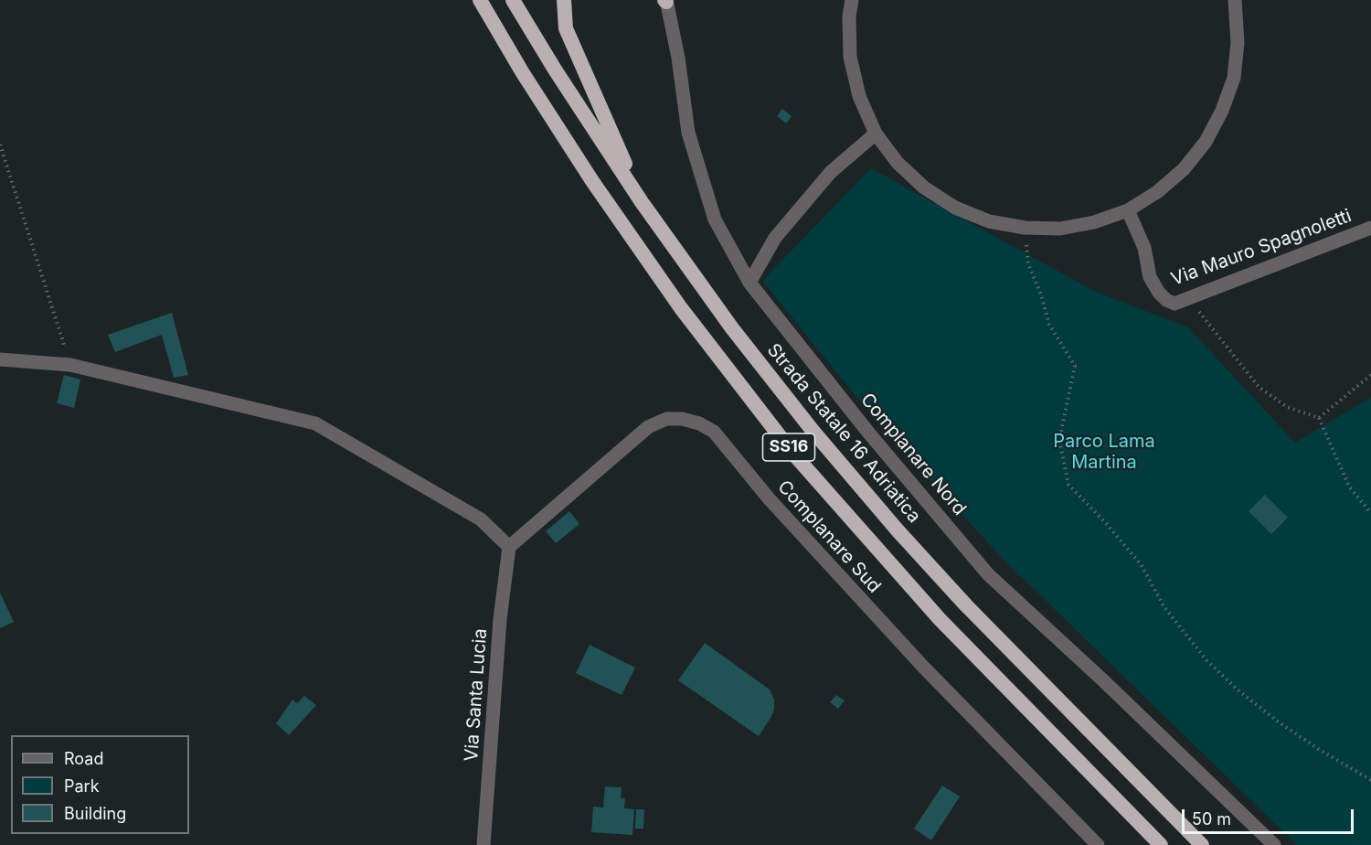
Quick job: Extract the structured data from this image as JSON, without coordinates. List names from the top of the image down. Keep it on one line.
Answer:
{"streets":{"highway":["Strada Statale 16 Adriatica","SS16"],"street":["Via Mauro Spagnoletti","Complanare Nord","Complanare Sud","Via Santa Lucia"]},"crossings":[["Complanare Sud","Via Santa Lucia"]],"parks":["Parco Lama Martina"],"legend":["Road","Park","Building"],"scale_bar":"50 m"}
